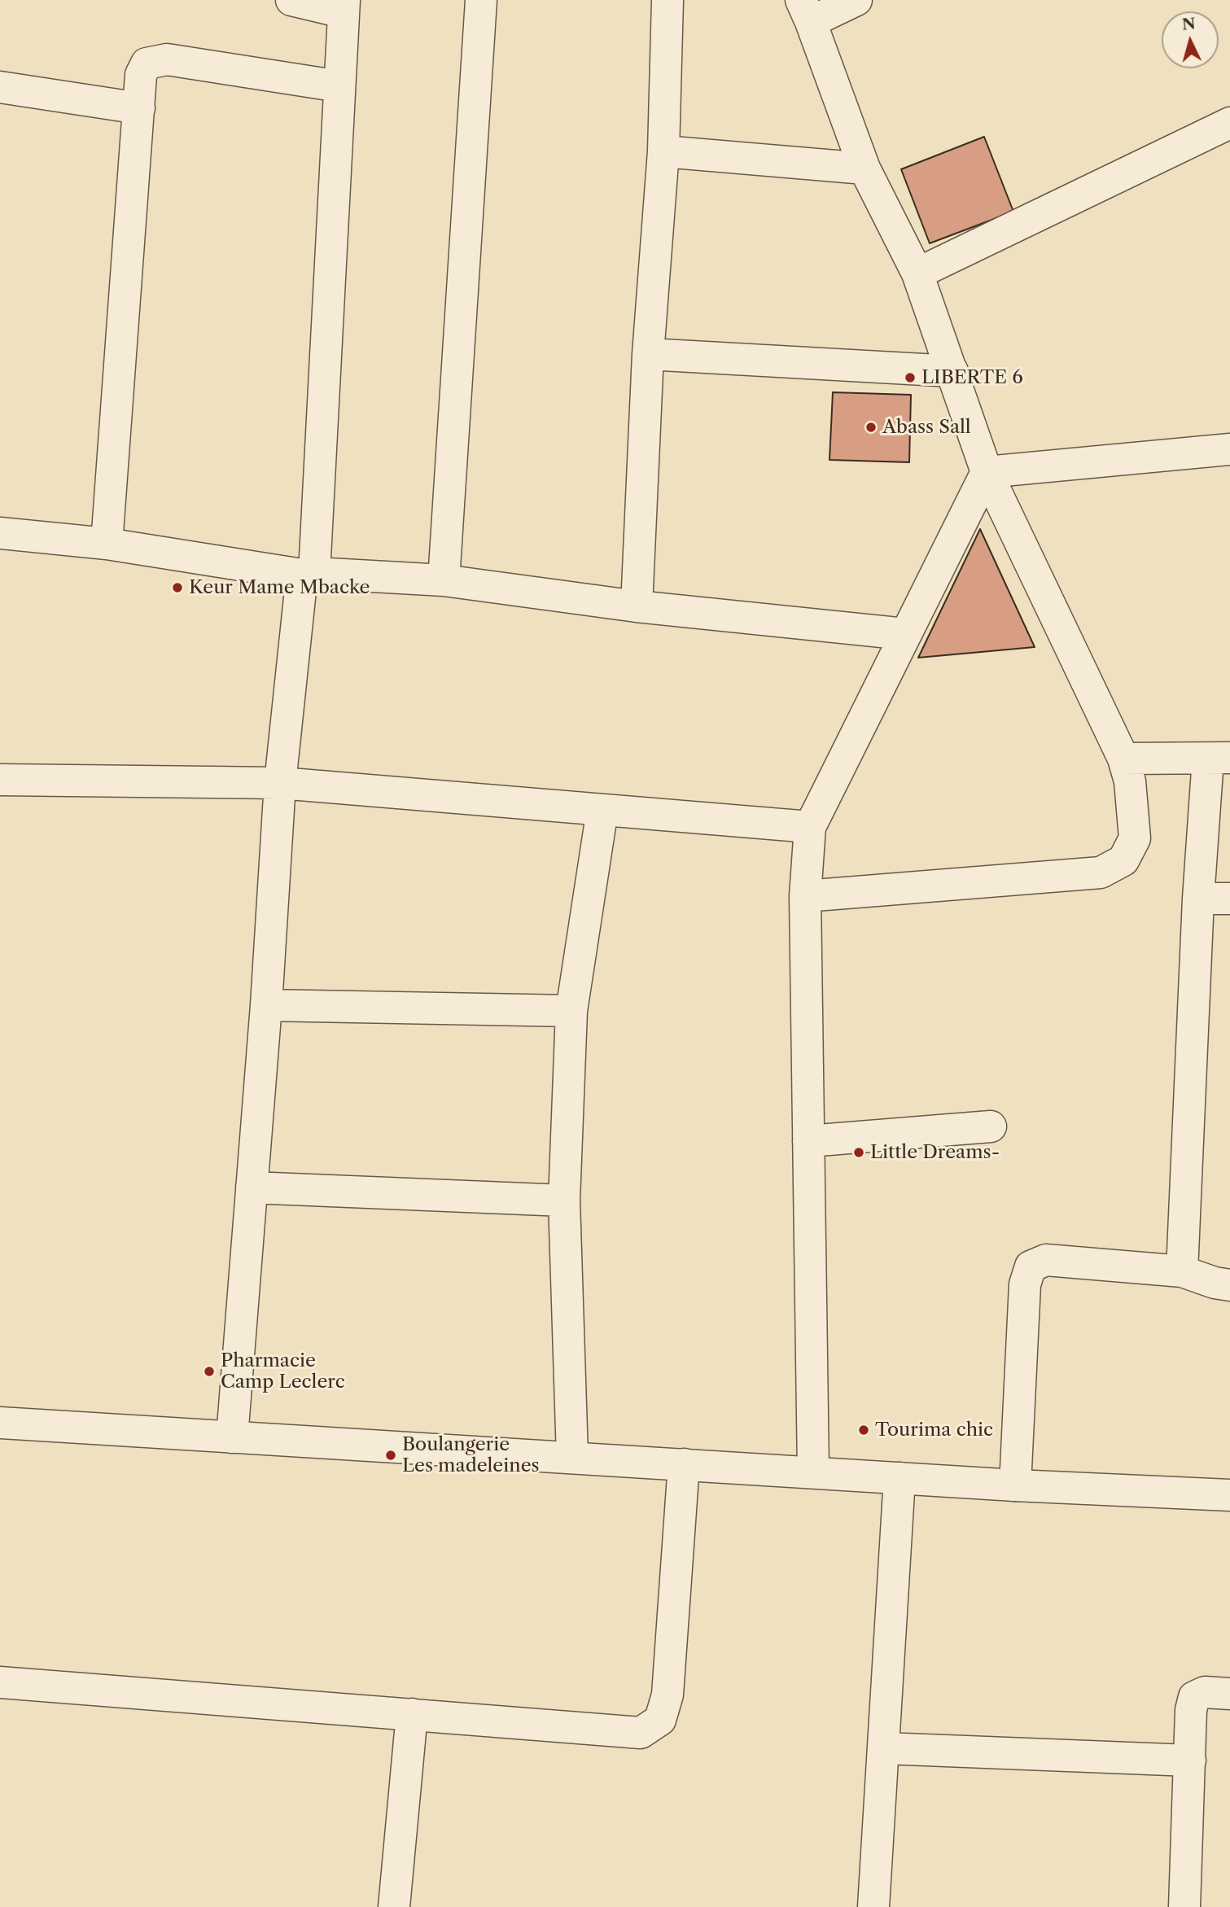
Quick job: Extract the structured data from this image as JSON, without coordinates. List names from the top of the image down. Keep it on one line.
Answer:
{"places":["LIBERTE 6","Abass Sall","Keur Mame Mbacke","Little Dreams-","Pharmacie Camp Leclerc","Tourima chic","Boulangerie Les madeleines"],"north":"top"}
